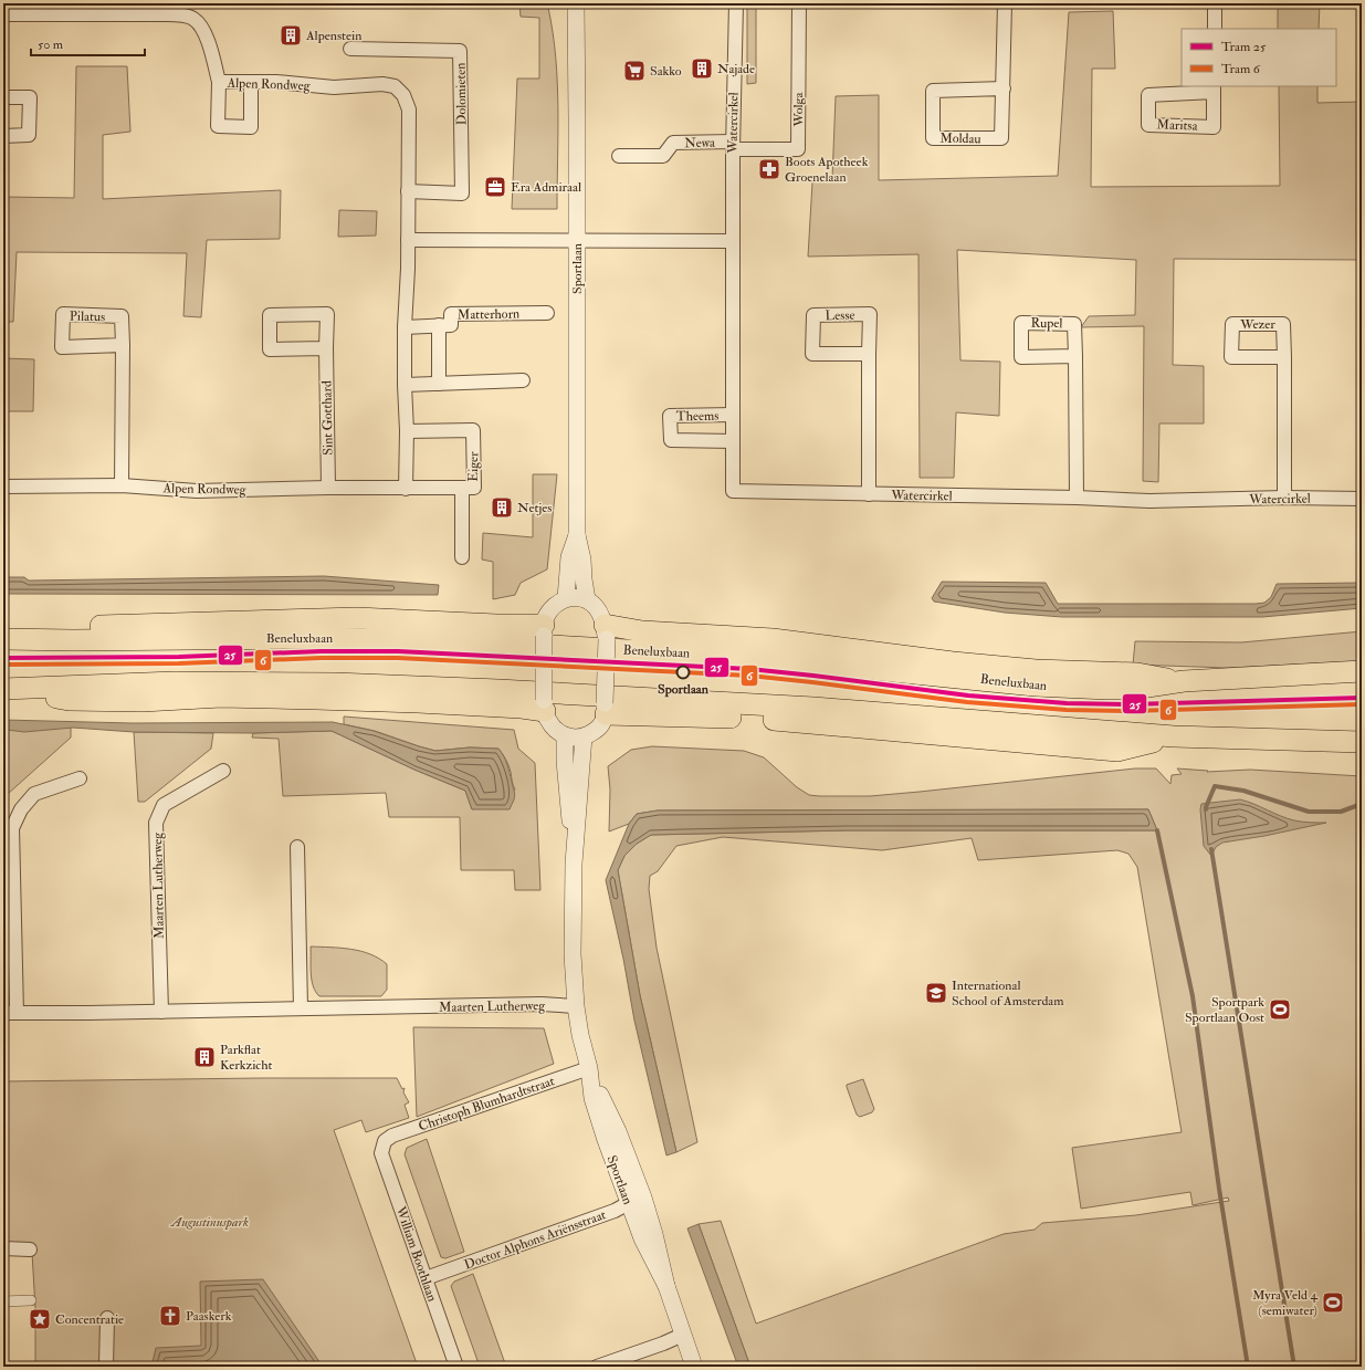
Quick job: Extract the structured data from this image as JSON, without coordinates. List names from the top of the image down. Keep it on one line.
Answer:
{"streets":{"main road":["Beneluxbaan"],"street":["Alpen Rondweg","Dolomieten","Wolga","Watercirkel","Maritsa","Moldau","Newa","Sportlaan","Matterhorn","Lesse","Pilatus","Rupel","Wezer","Theems","Sint Gotthard","Eiger","Maarten Lutherweg","Christoph Blumhardtstraat","Doctor Alphons Ariënsstraat","William Boothlaan"]},"crossings":[["Alpen Rondweg","Dolomieten"],["Alpen Rondweg","Matterhorn"],["Alpen Rondweg","Pilatus"],["Alpen Rondweg","Sint Gotthard"],["Alpen Rondweg","Eiger"],["Wolga","Watercirkel"],["Wolga","Newa"],["Watercirkel","Newa"],["Watercirkel","Lesse"],["Watercirkel","Rupel"],["Watercirkel","Wezer"],["Watercirkel","Theems"],["Sportlaan","Maarten Lutherweg"],["Sportlaan","Christoph Blumhardtstraat"],["Sportlaan","Doctor Alphons Ariënsstraat"],["Christoph Blumhardtstraat","William Boothlaan"],["Doctor Alphons Ariënsstraat","William Boothlaan"]],"parks":["Augustinuspark"],"places":{"building":["Alpenstein","Najade","Netjes","Parkflat Kerkzicht"],"supermarket":["Sakko"],"pharmacy":["Boots Apotheek Groenelaan"],"office":["Era Admiraal"],"other":["Sportlaan"],"school or university":["International School of Amsterdam"],"sports":["Sportpark Sportlaan Oost","Myra Veld 4 (semiwater)"],"church":["Paaskerk"],"place":["Concentratie"]},"lines":["tram line 25","tram line 6"],"legend":["Tram 25","Tram 6"],"scale_bar":"50 m"}
